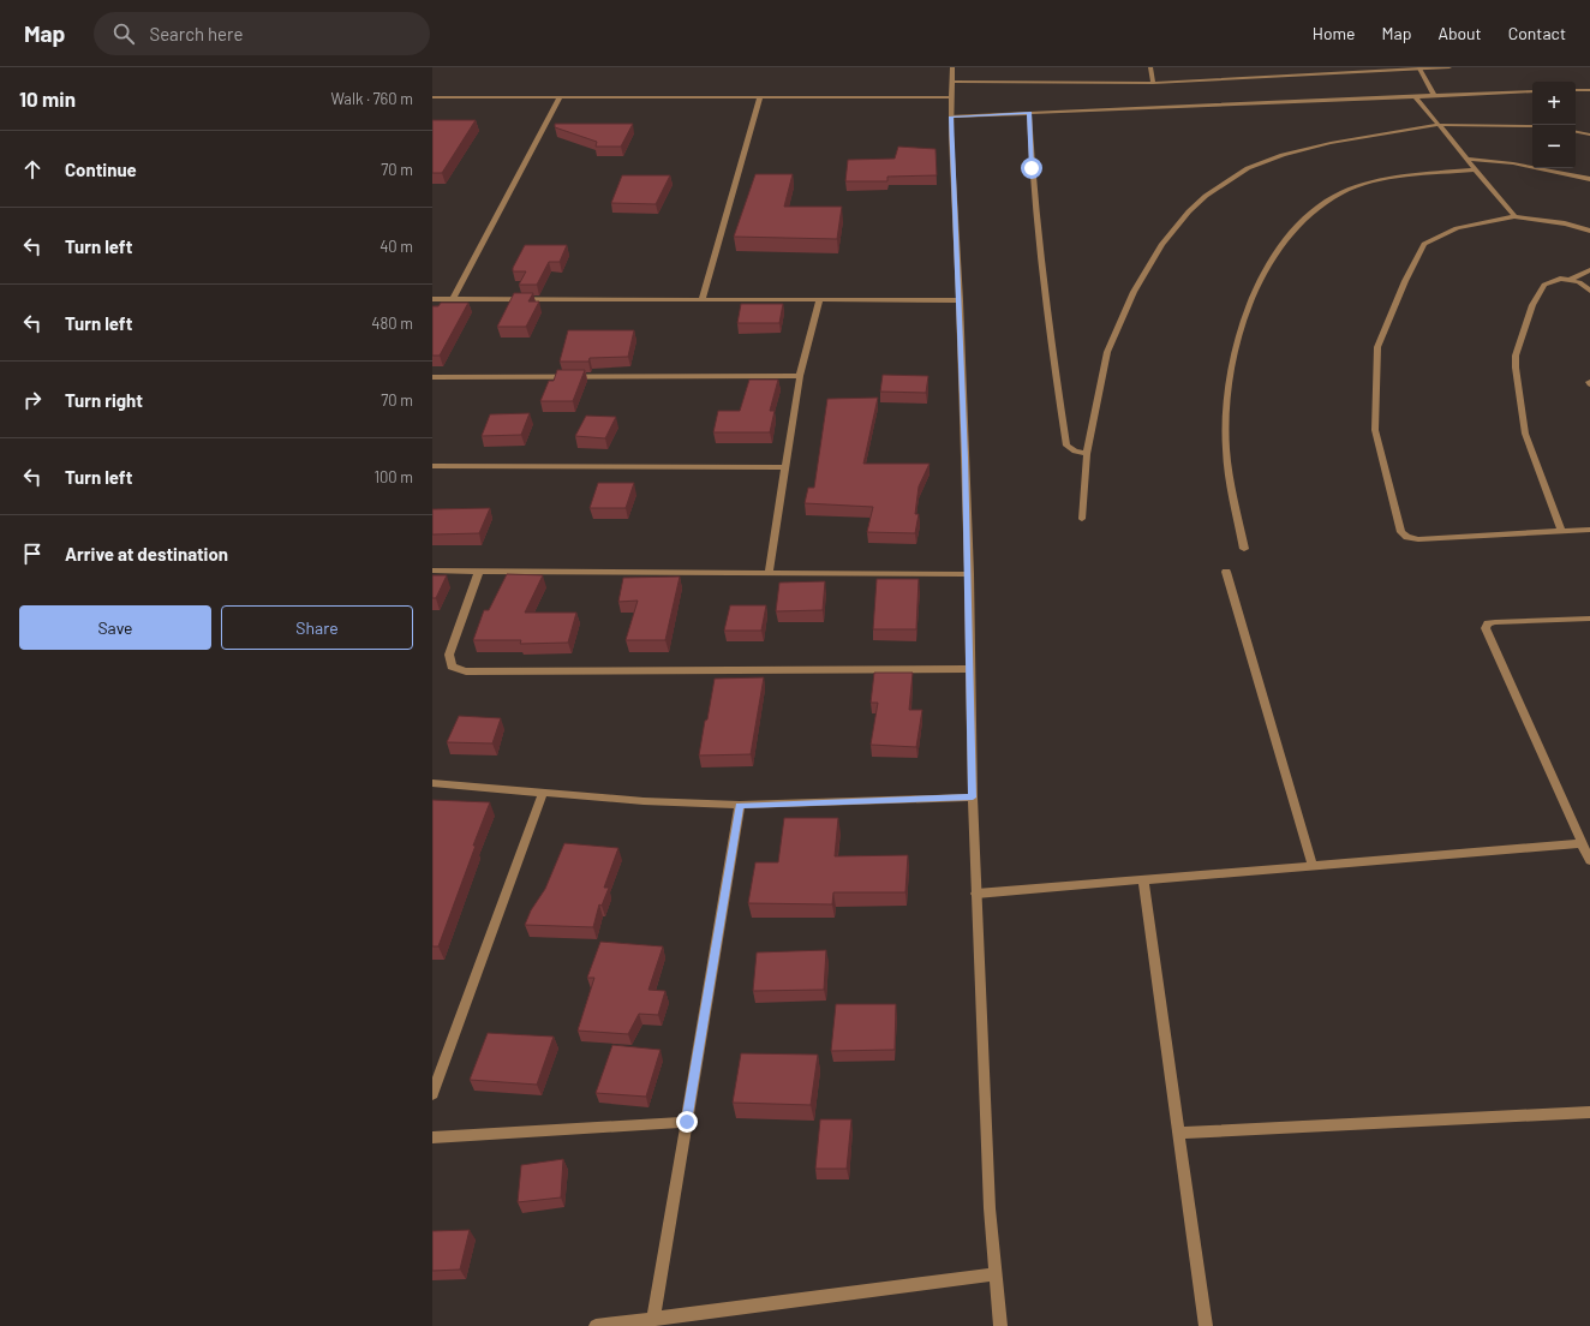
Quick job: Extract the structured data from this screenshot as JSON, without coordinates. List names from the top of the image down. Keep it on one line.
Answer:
{"page":{"header":"Map","search":"Search here","nav":["Home","Map","About","Contact"],"heading":["10 min","Walk · 760 m"],"map_buttons":["+","−"],"list":[["Continue","70 m"],["Turn left","40 m"],["Turn left","480 m"],["Turn right","70 m"],["Turn left","100 m"],"Arrive at destination"],"buttons":["Save","Share"]}}
